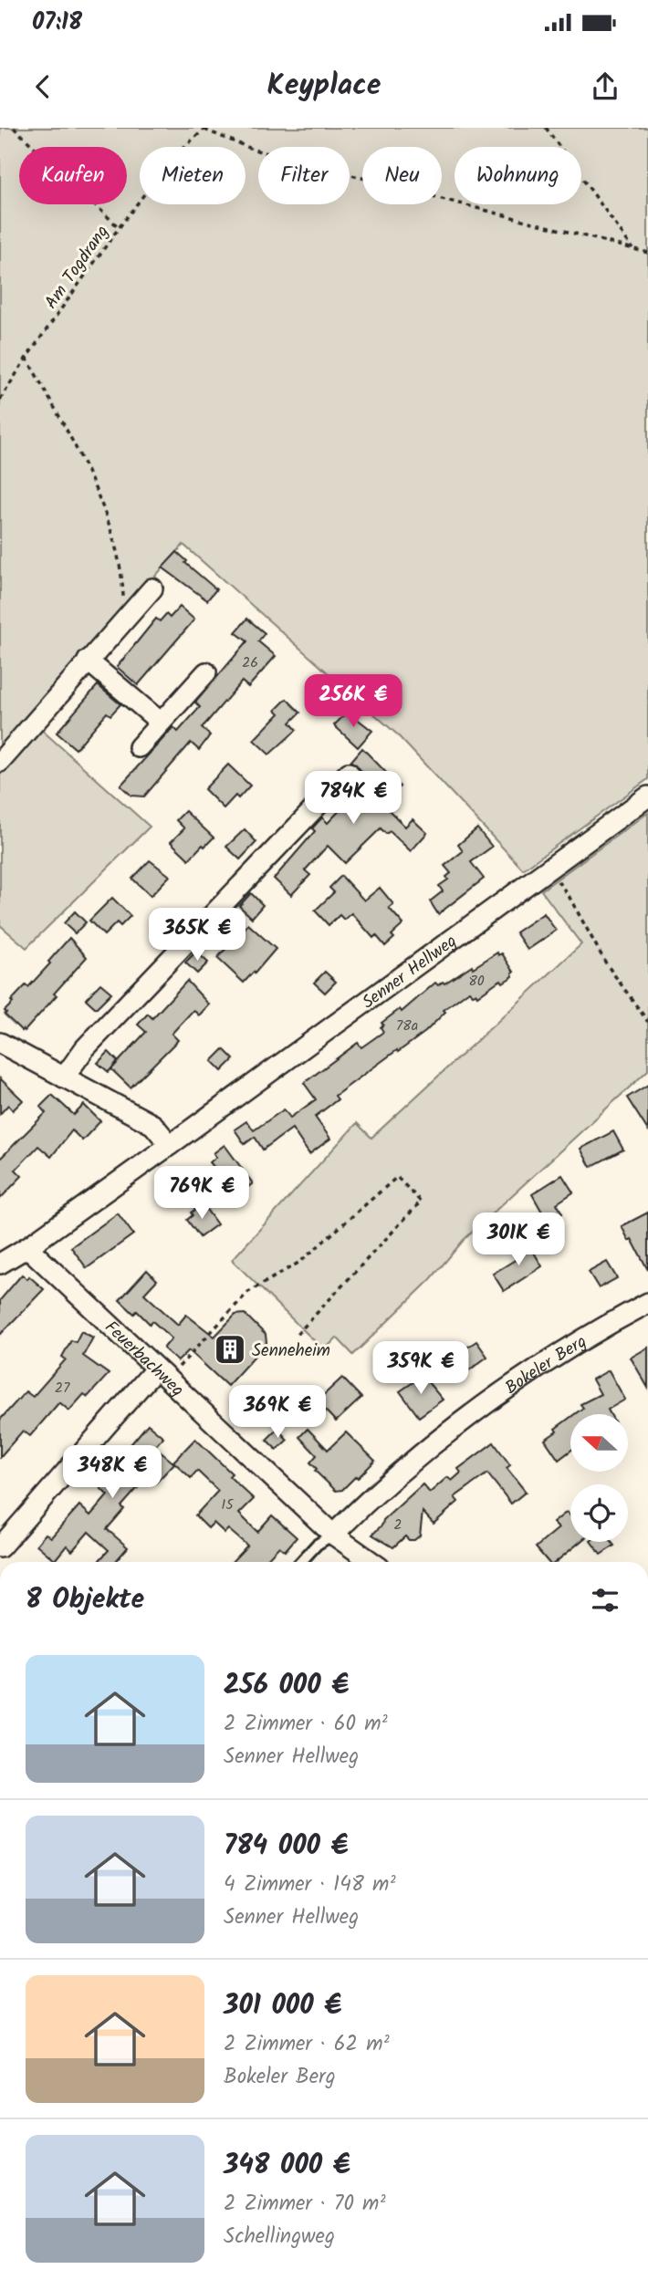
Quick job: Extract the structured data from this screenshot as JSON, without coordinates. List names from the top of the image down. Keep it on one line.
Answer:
{"streets":{"street":["Senner Hellweg","Feuerbachweg","Bokeler Berg"],"path":["Am Togdrang"]},"crossings":[["Senner Hellweg","Feuerbachweg"],["Feuerbachweg","Bokeler Berg"]],"places":{"building":["Senneheim"]},"house_numbers":["26","80","78a","27","15","2"],"north":"left","page":{"status":"07:18","header":"Keyplace","chip":["Kaufen","Mieten","Filter","Neu","Wohnung"],"price":["256K €","784K €","365K €","769K €","301K €","359K €","369K €","348K €"],"heading":"8 Objekte","list":[{"name":"256 000 €","note":"2 Zimmer · 60 m² · Senner Hellweg"},{"name":"784 000 €","note":"4 Zimmer · 148 m² · Senner Hellweg"},{"name":"301 000 €","note":"2 Zimmer · 62 m² · Bokeler Berg"},{"name":"348 000 €","note":"2 Zimmer · 70 m² · Schellingweg"}]}}
